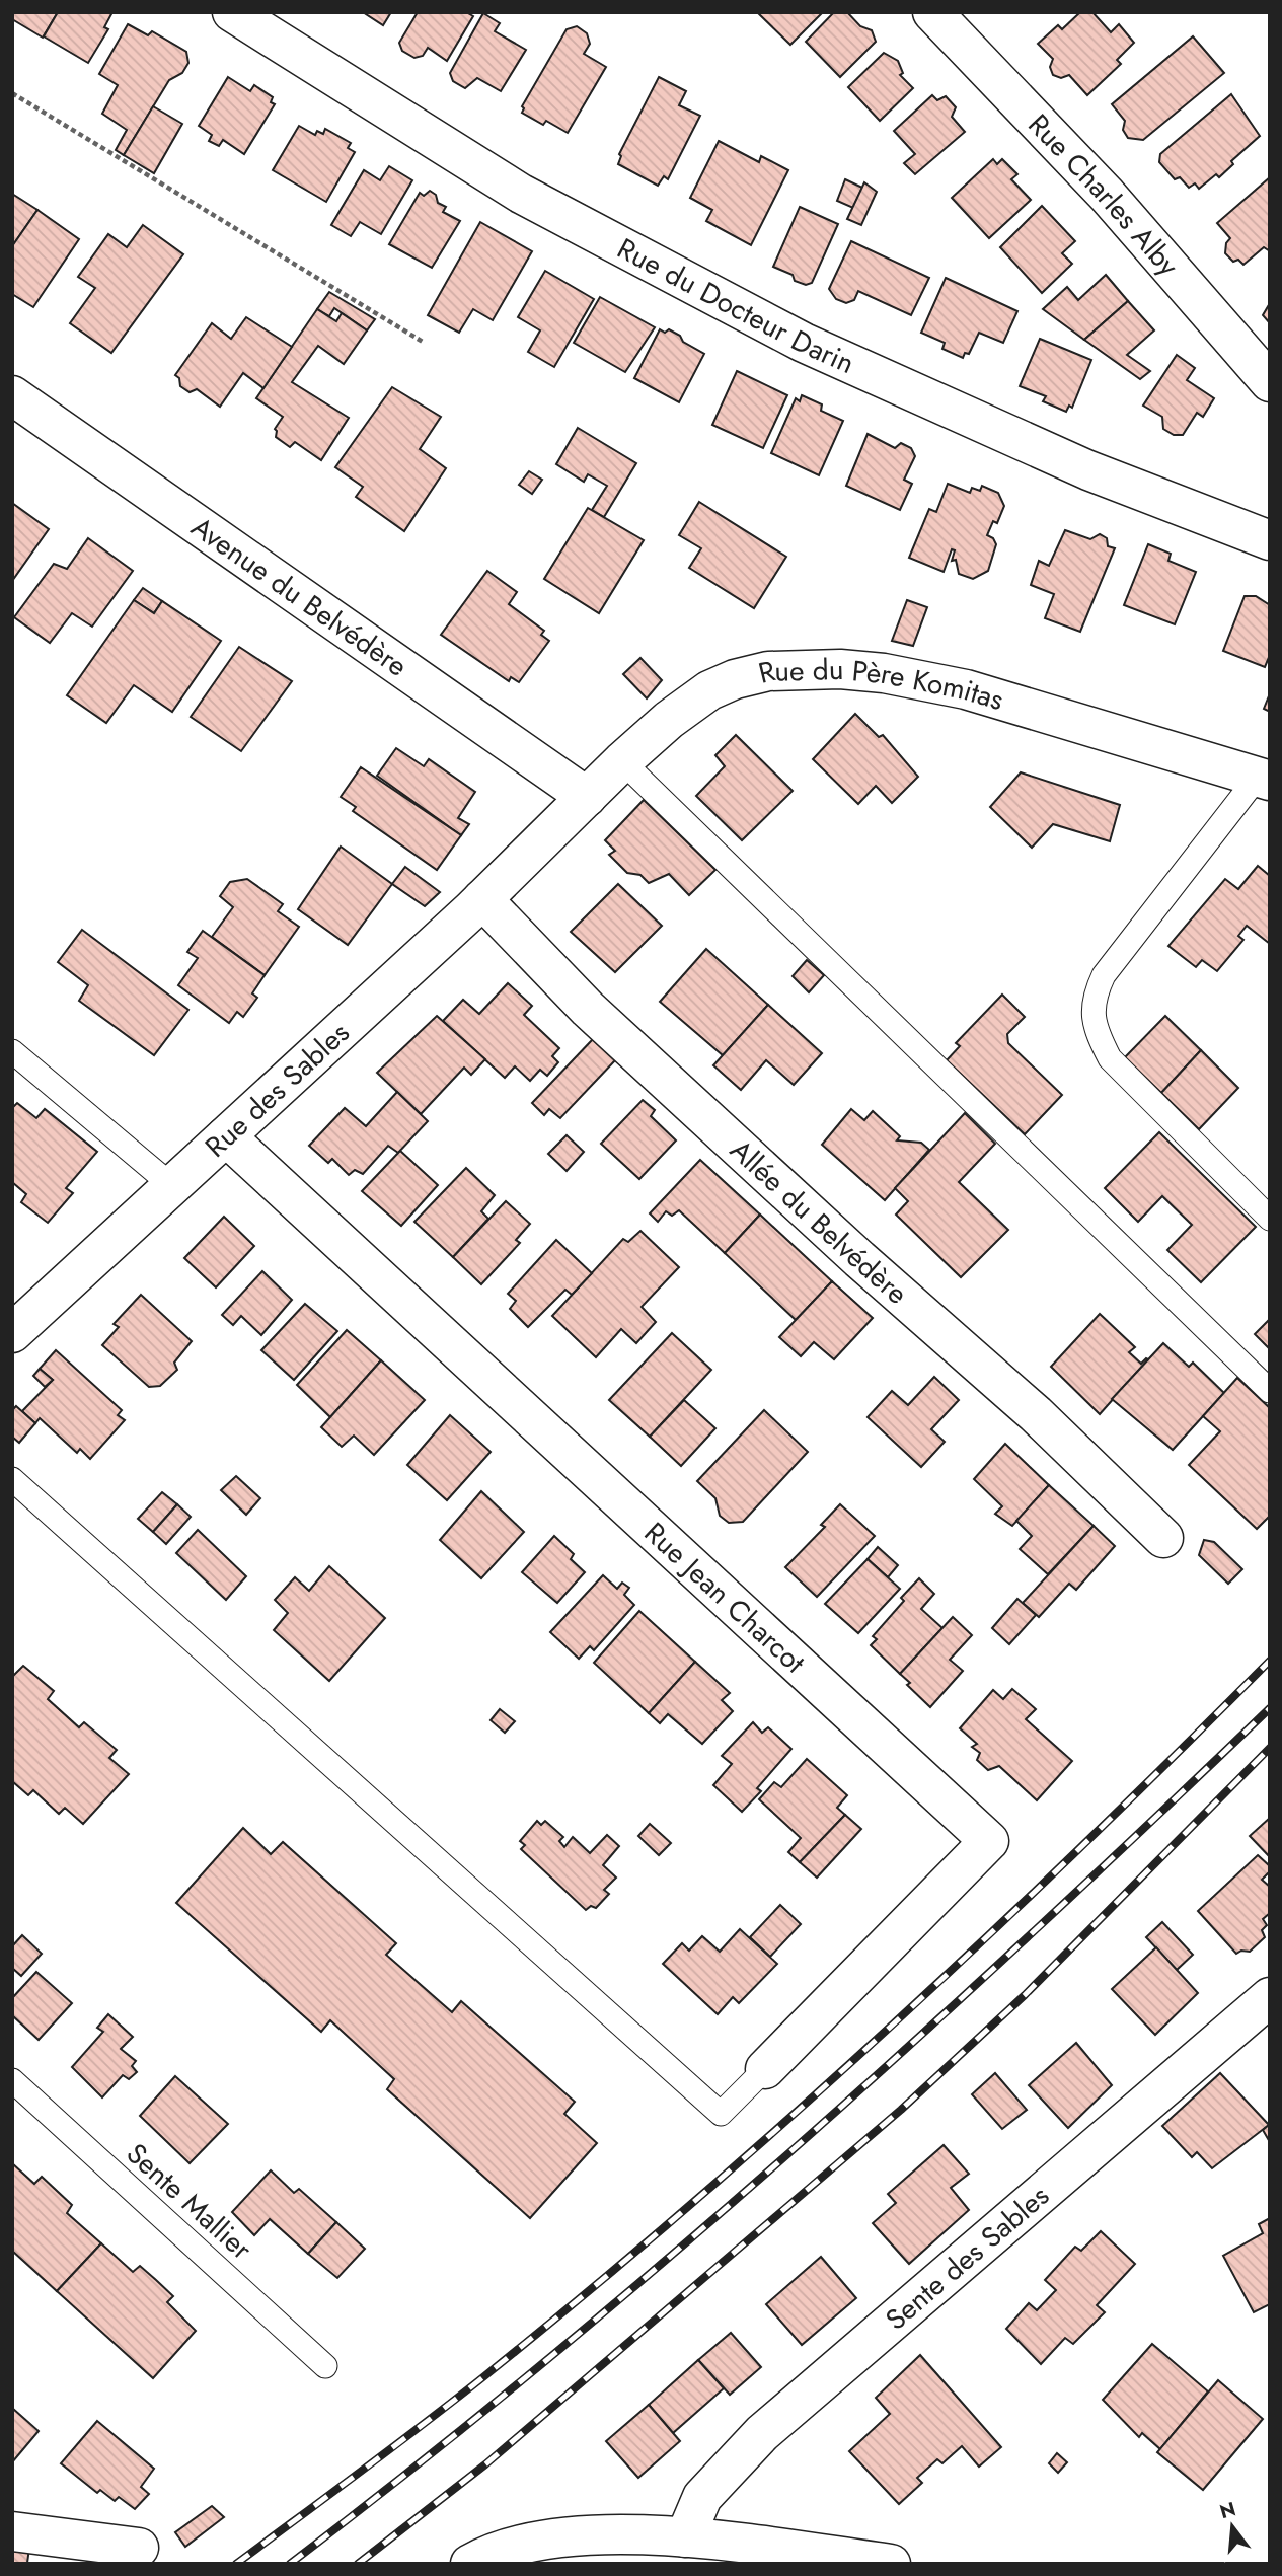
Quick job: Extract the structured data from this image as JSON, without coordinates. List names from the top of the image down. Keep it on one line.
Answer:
{"streets":{"street":["Rue Charles Alby","Rue du Docteur Darin","Avenue du Belvédère","Rue du Père Komitas","Rue des Sables","Allée du Belvédère","Rue Jean Charcot","Sente des Sables"],"lane":["Sente Mallier"]},"crossings":[["Avenue du Belvédère","Rue du Père Komitas"],["Rue du Père Komitas","Rue des Sables"],["Rue des Sables","Allée du Belvédère"],["Rue des Sables","Rue Jean Charcot"]],"north":"top"}
